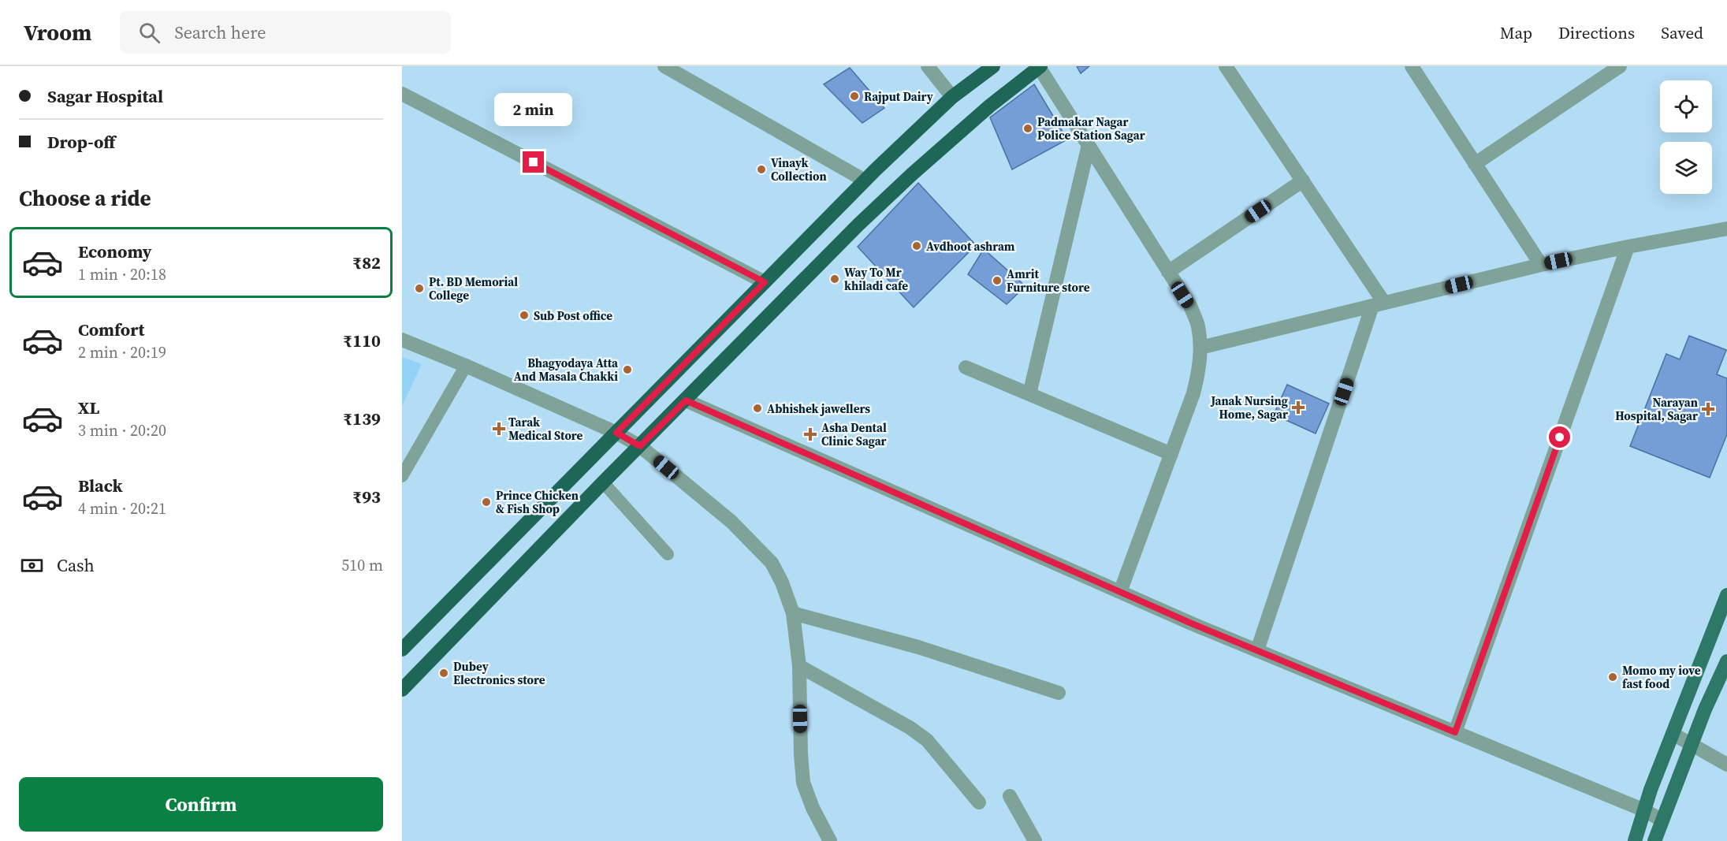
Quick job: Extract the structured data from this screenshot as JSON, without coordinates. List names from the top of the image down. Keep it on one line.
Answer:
{"places":{"other":["Rajput Dairy","Padmakar Nagar Police Station Sagar","Vinayk Collection","Avdhoot ashram","Way To Mr khiladi cafe","Amrit Furniture store","Pt. BD Memorial College","Sub Post office","Bhagyodaya Atta And Masala Chakki","Abhishek jawellers","Prince Chicken & Fish Shop","Dubey Electronics store","Momo my iove fast food"],"health":["Janak Nursing Home, Sagar","Narayan Hospital, Sagar","Tarak Medical Store","Asha Dental Clinic Sagar"]},"page":{"header":"Vroom","search":"Search here","nav":["Map","Directions","Saved"],"banner":["Sagar Hospital","Drop-off"],"bubble":"2 min","heading":"Choose a ride","list":[{"name":"Economy","note":"1 min · 20:18","value":"₹82"},{"name":"Comfort","note":"2 min · 20:19","value":"₹110"},{"name":"XL","note":"3 min · 20:20","value":"₹139"},{"name":"Black","note":"4 min · 20:21","value":"₹93"}],"pay":["Cash","510 m"],"buttons":"Confirm"}}
